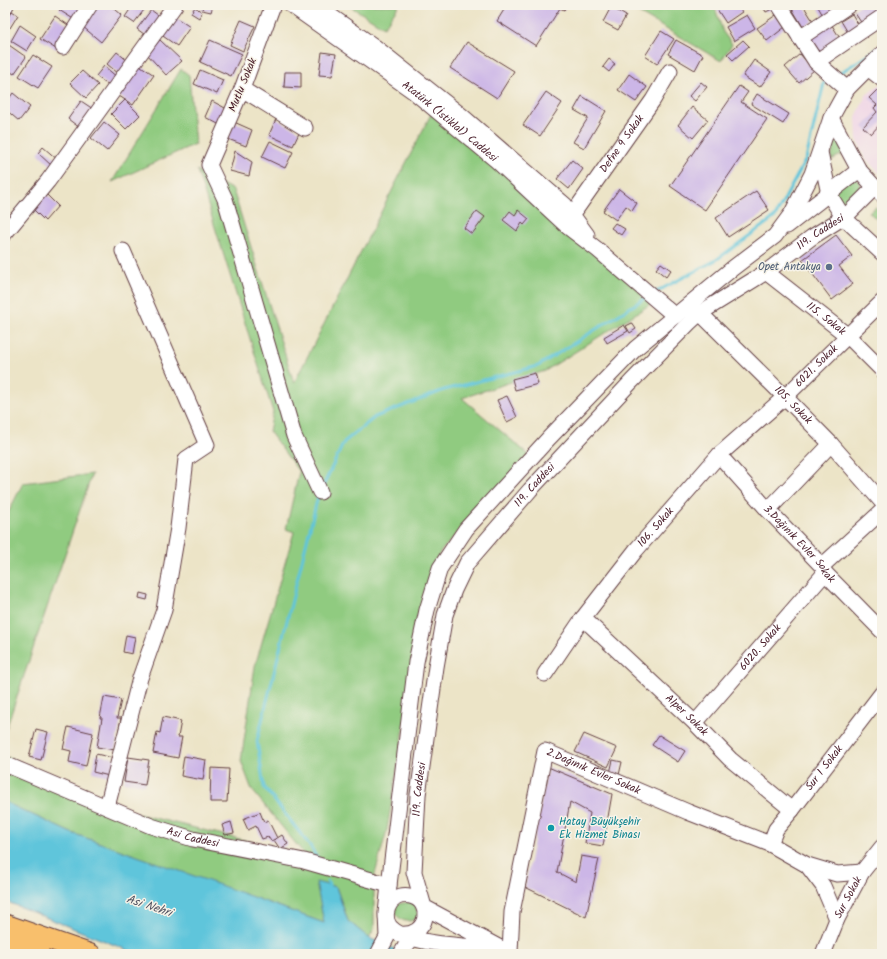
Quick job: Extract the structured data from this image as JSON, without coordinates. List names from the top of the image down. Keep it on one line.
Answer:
{"streets":{"street":["Mutlu Sokak","Atatürk (İstiklal) Caddesi","Defne 9 Sokak","119. Caddesi","115. Sokak","6021. Sokak","105. Sokak","106. Sokak","3.Dağınık Evler Sokak","6020. Sokak","Alper Sokak","Sur 1 Sokak","2.Dağınık Evler Sokak","Asi Caddesi","Sur Sokak"]},"crossings":[["Atatürk (İstiklal) Caddesi","Defne 9 Sokak"],["Atatürk (İstiklal) Caddesi","119. Caddesi"],["119. Caddesi","115. Sokak"],["119. Caddesi","105. Sokak"],["119. Caddesi","Asi Caddesi"],["115. Sokak","6021. Sokak"],["6021. Sokak","105. Sokak"],["6021. Sokak","106. Sokak"],["105. Sokak","106. Sokak"],["106. Sokak","3.Dağınık Evler Sokak"],["106. Sokak","Alper Sokak"],["3.Dağınık Evler Sokak","6020. Sokak"],["6020. Sokak","Alper Sokak"],["Alper Sokak","Sur 1 Sokak"],["Sur 1 Sokak","2.Dağınık Evler Sokak"],["2.Dağınık Evler Sokak","Sur Sokak"]],"water":["Asi Nehri"],"places":["Opet Antakya","Hatay Büyükşehir Ek Hizmet Binası"]}
